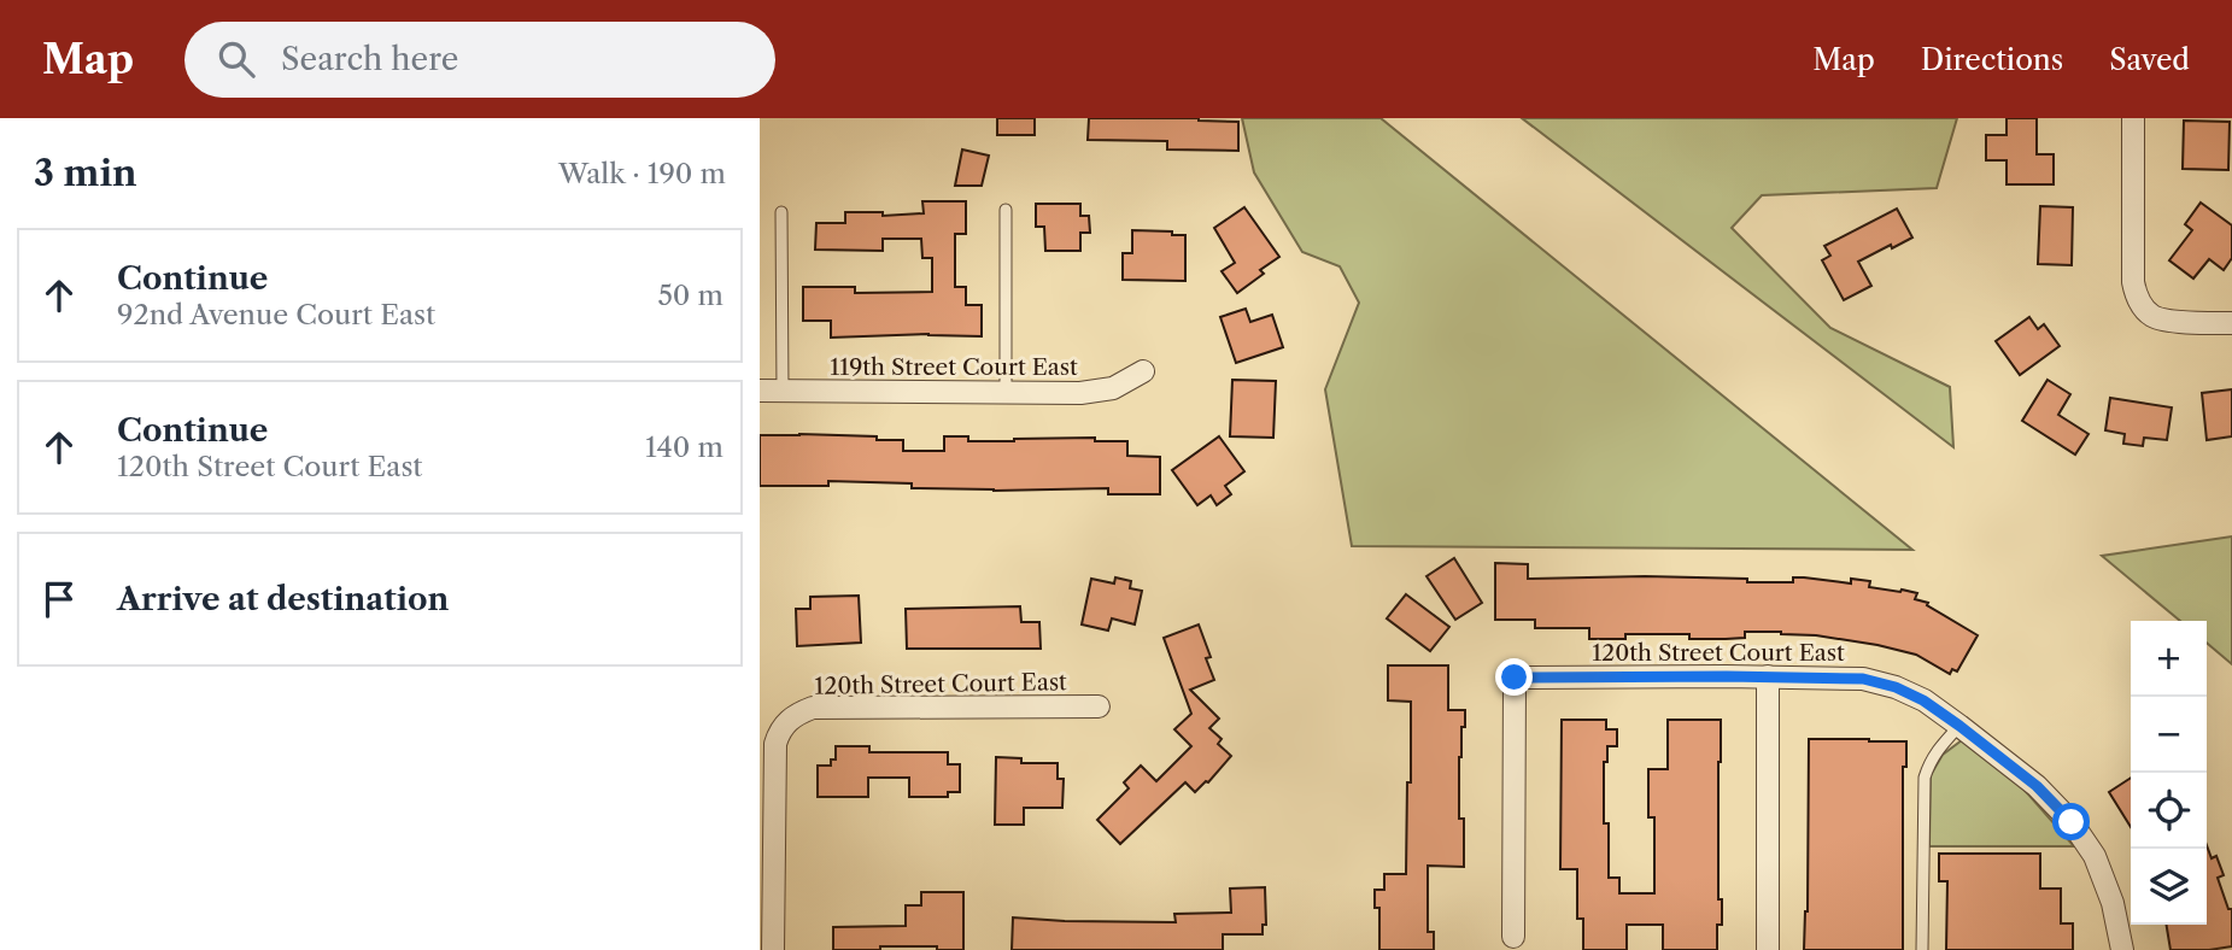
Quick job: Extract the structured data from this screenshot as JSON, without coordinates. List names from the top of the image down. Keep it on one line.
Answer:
{"streets":{"street":["119th Street Court East","120th Street Court East"]},"page":{"header":"Map","search":"Search here","nav":["Map","Directions","Saved"],"heading":["3 min","Walk · 190 m"],"list":[["Continue","92nd Avenue Court East","50 m"],["Continue","120th Street Court East","140 m"],"Arrive at destination"],"map_buttons":["+","−"]}}
